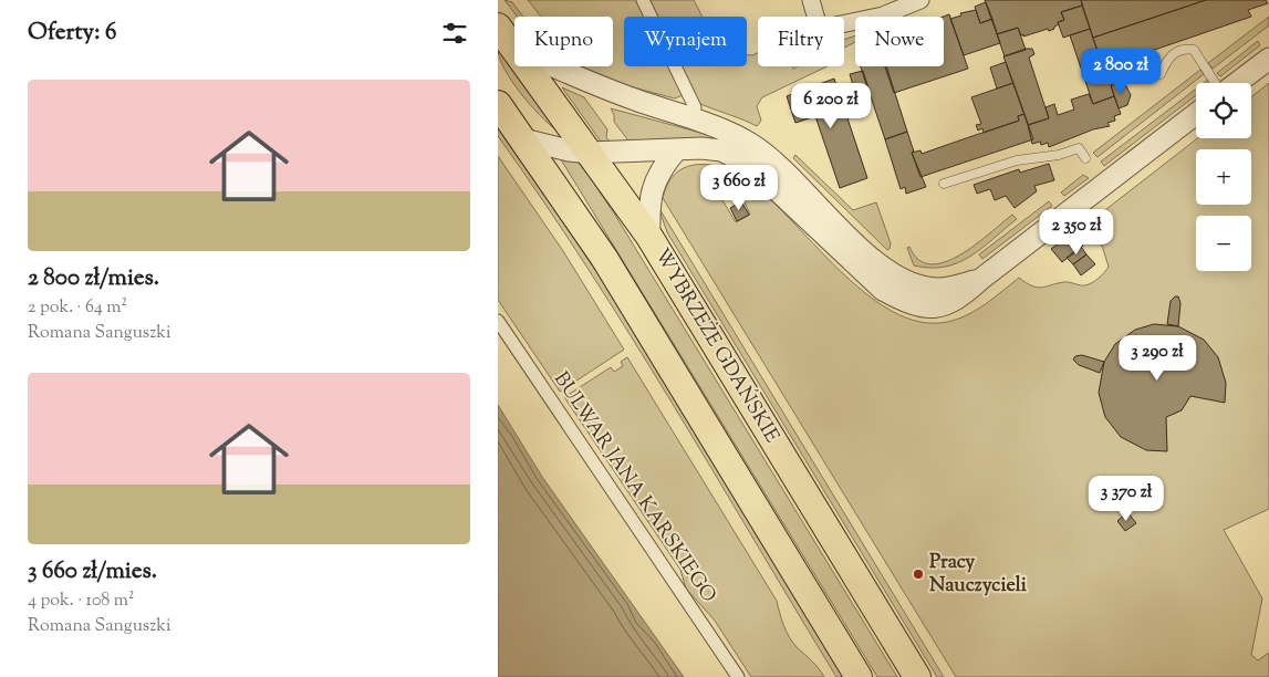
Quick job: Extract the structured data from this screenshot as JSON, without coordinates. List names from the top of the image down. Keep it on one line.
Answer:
{"streets":{"main road":["WYBRZEŻE GDAŃSKIE"],"street":["BULWAR JANA KARSKIEGO"]},"places":["Pracy Nauczycieli"],"page":{"heading":"Oferty: 6","chip":["Kupno","Wynajem","Filtry","Nowe"],"price":["2 800 zł","6 200 zł","3 660 zł","2 350 zł","3 290 zł","3 370 zł"],"list":[{"name":"2 800 zł/mies.","note":"2 pok. · 64 m² · Romana Sanguszki"},{"name":"3 660 zł/mies.","note":"4 pok. · 108 m² · Romana Sanguszki"}],"map_buttons":["+","−"]}}
